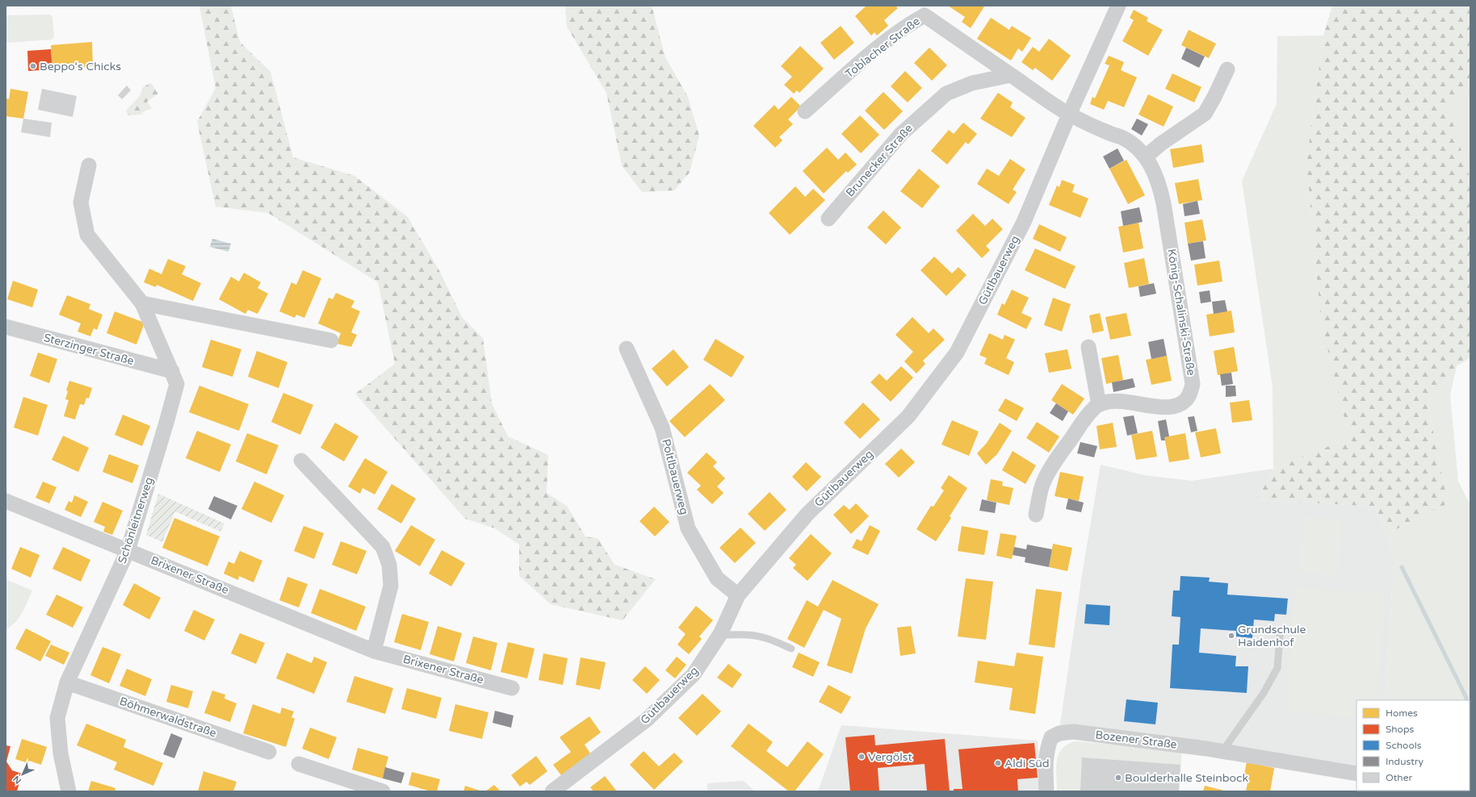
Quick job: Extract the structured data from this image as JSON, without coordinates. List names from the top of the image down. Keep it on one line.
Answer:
{"streets":{"street":["Toblacher Straße","Brunecker Straße","Gütlbauerweg","König-Schalinski-Straße","Sterzinger Straße","Poltlbauerweg","Schönleitnerweg","Brixener Straße","Böhmerwaldstraße","Bozener Straße"]},"crossings":[["Toblacher Straße","Brunecker Straße"],["Gütlbauerweg","König-Schalinski-Straße"],["Gütlbauerweg","Poltlbauerweg"],["Sterzinger Straße","Schönleitnerweg"],["Schönleitnerweg","Brixener Straße"],["Schönleitnerweg","Böhmerwaldstraße"]],"places":["Beppo‘s Chicks","Grundschule Haidenhof","Vergölst","Aldi Süd","Boulderhalle Steinbock"],"legend":["Homes","Shops","Schools","Industry","Other"],"north":"bottom left"}
